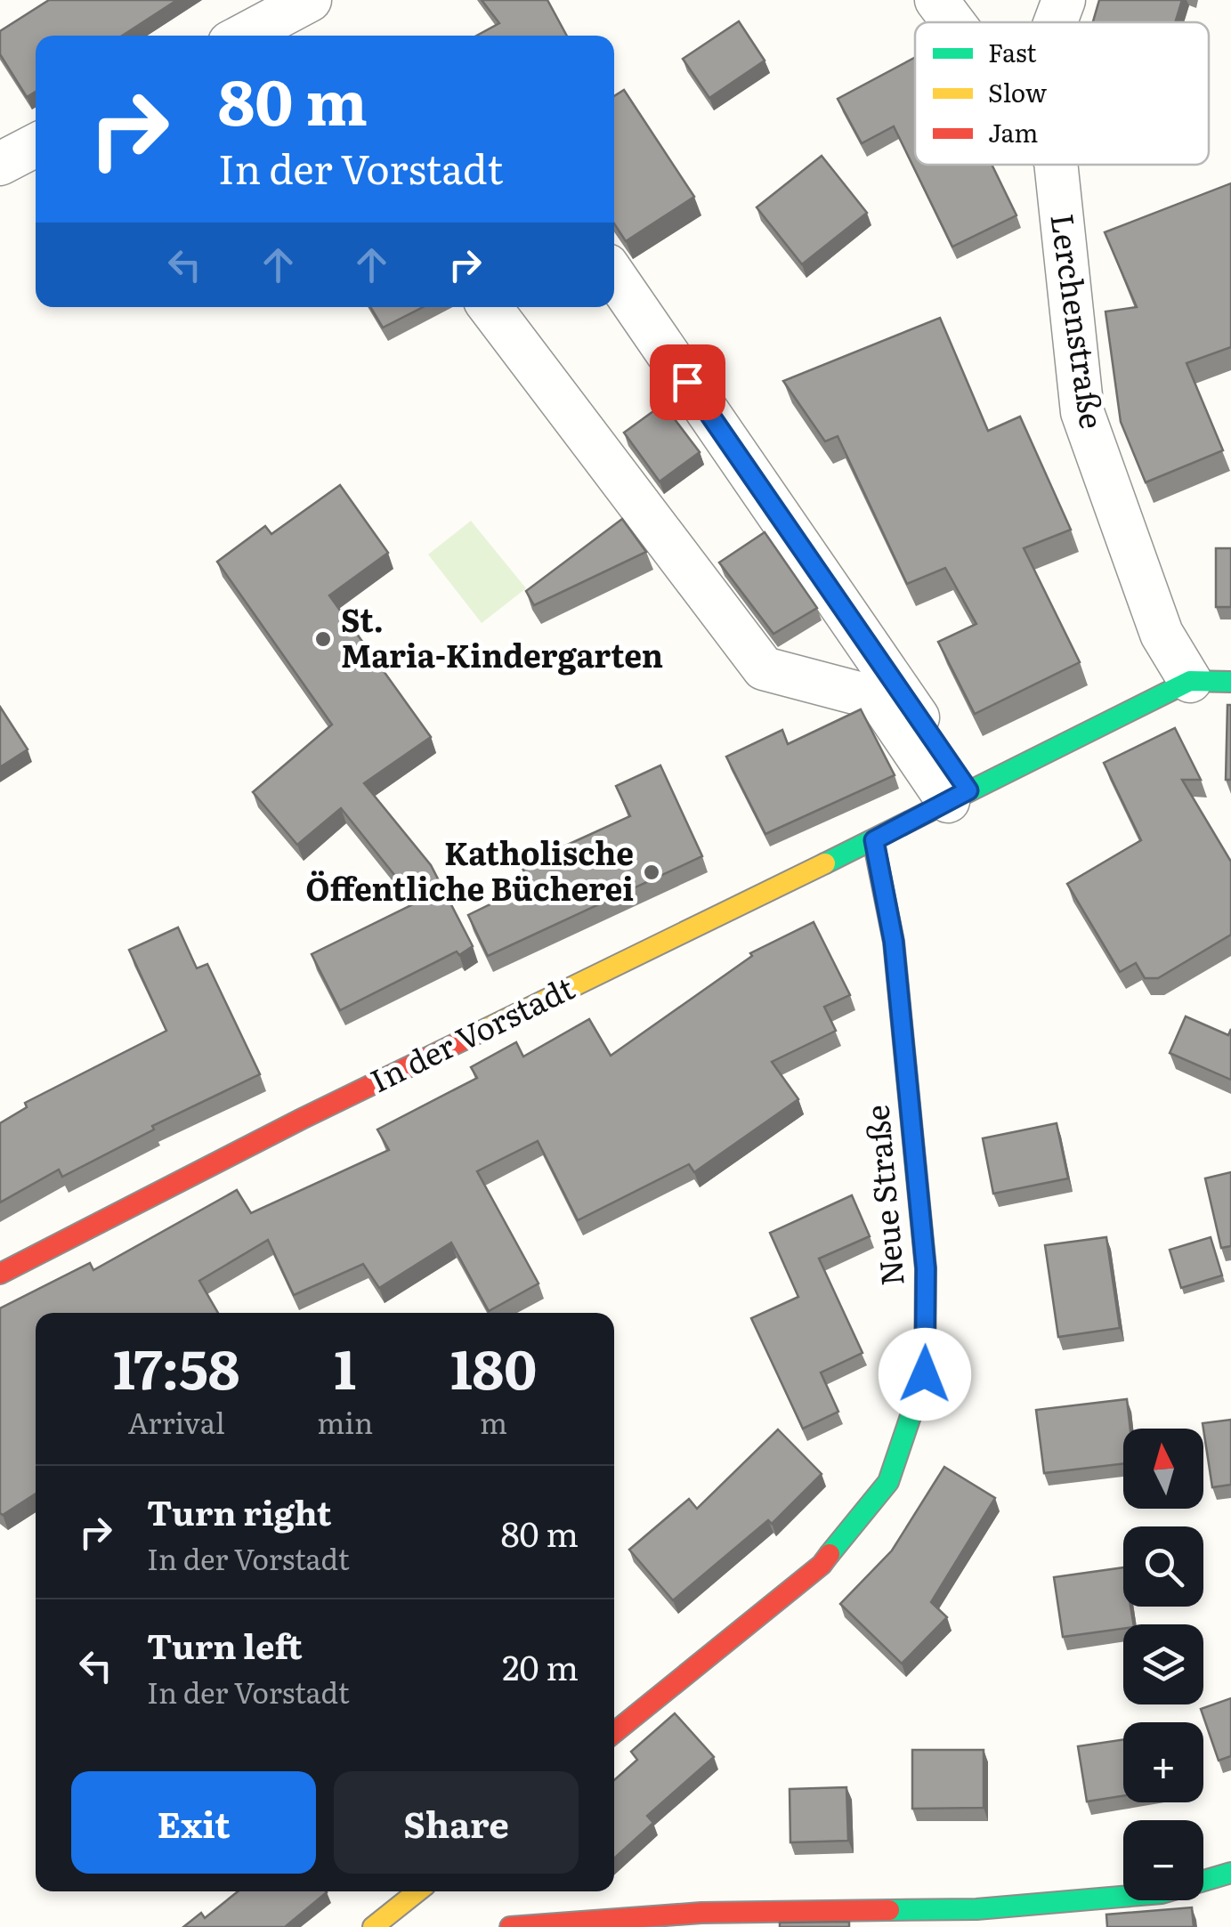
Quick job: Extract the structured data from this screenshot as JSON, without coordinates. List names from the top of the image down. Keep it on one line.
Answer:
{"streets":{"street":["Lerchenstraße","In der Vorstadt","Neue Straße"]},"crossings":[["Lerchenstraße","In der Vorstadt"],["In der Vorstadt","Neue Straße"]],"places":["St. Maria-Kindergarten","Katholische Öffentliche Bücherei"],"legend":["Fast","Slow","Jam"],"north":"top","page":{"turn":["80 m","In der Vorstadt"],"eta":["17:58","Arrival","1","min","180","m"],"map_buttons":["+","−"],"list":[{"name":"Turn right","note":"In der Vorstadt","value":"80 m"},{"name":"Turn left","note":"In der Vorstadt","value":"20 m"}],"buttons":["Exit","Share"]}}
